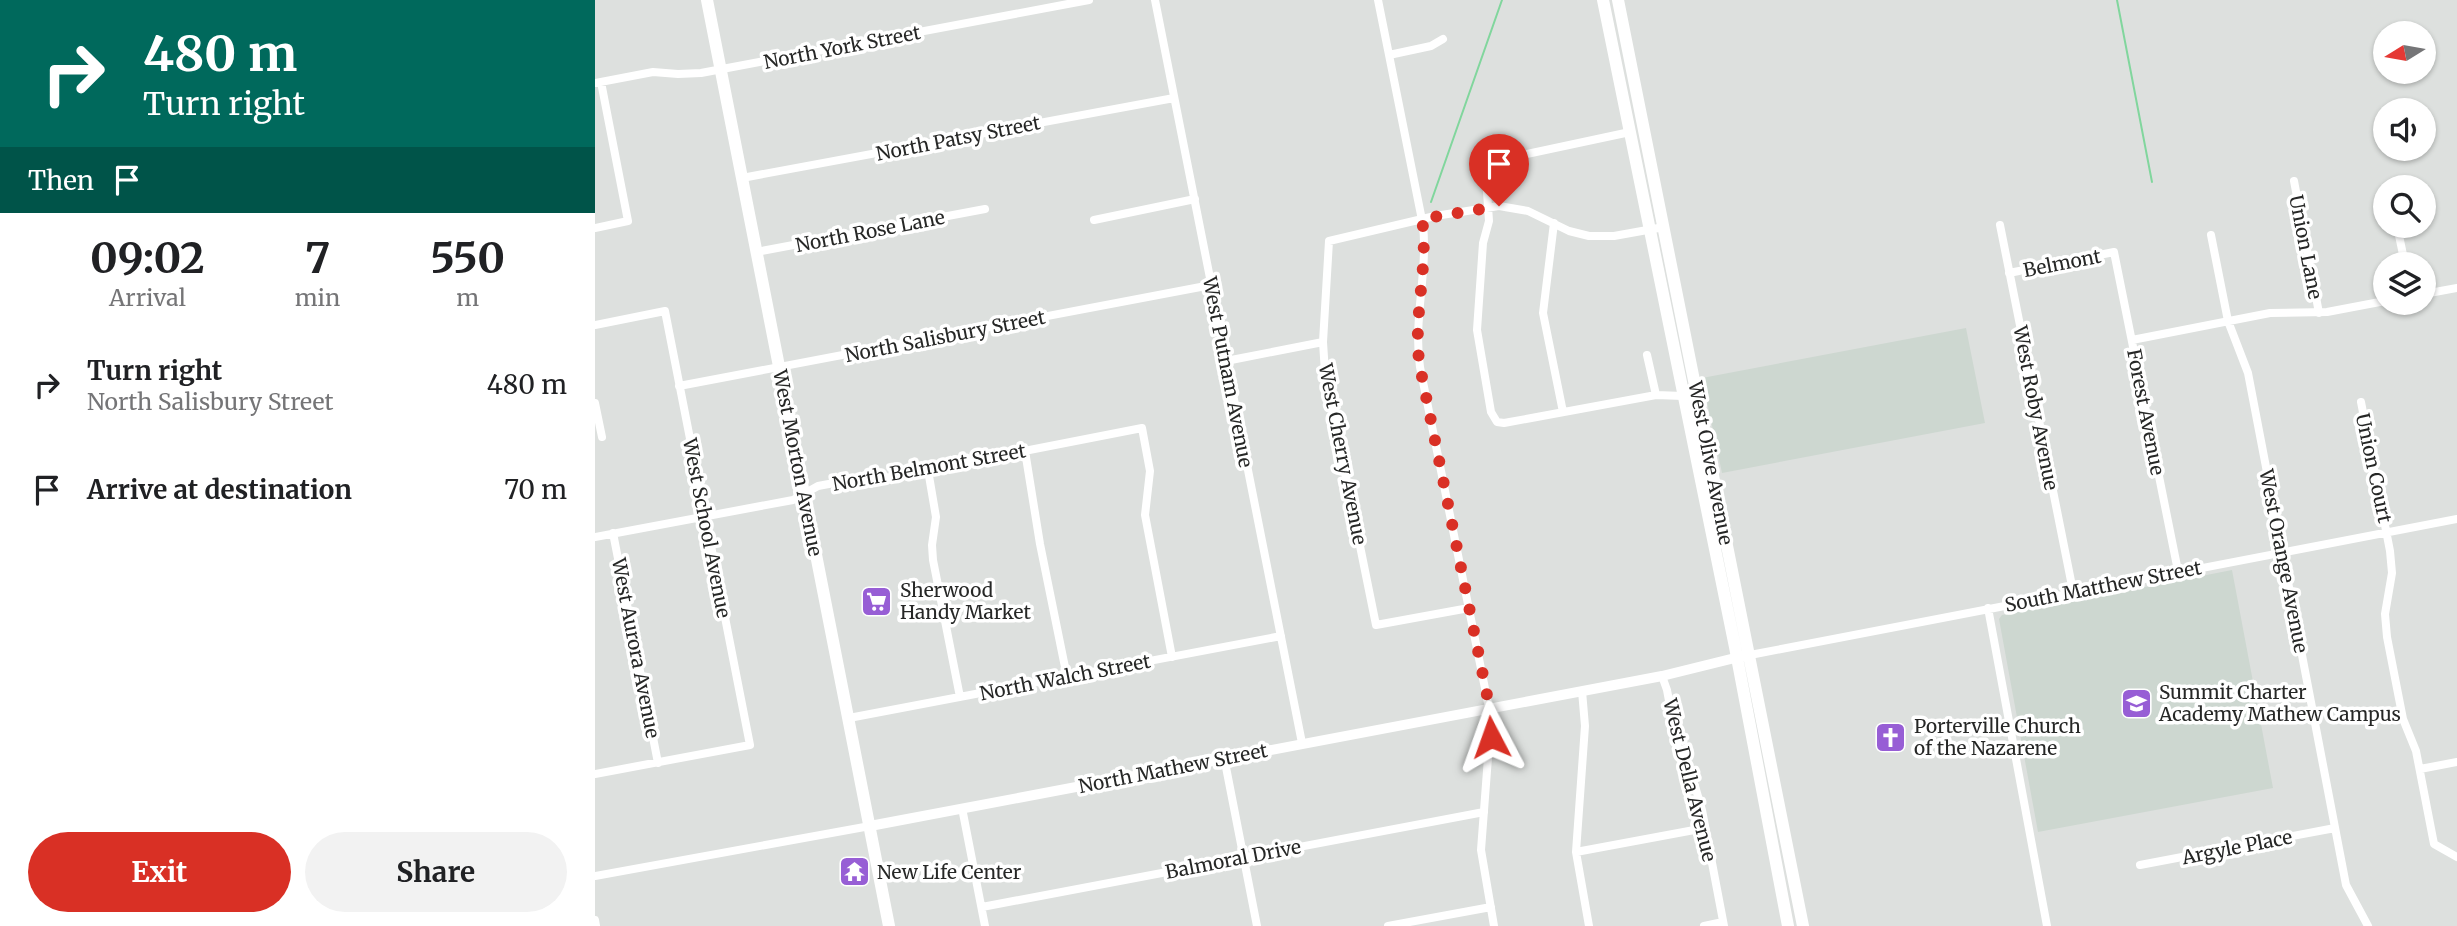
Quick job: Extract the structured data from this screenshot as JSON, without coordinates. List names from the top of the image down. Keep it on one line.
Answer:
{"streets":{"main road":["West Morton Avenue","West Olive Avenue"],"street":["North York Street","North Patsy Street","North Rose Lane","Union Lane","Belmont","North Salisbury Street","West Putnam Avenue","West Roby Avenue","Forest Avenue","West Cherry Avenue","North Belmont Street","Union Court","West School Avenue","West Orange Avenue","South Matthew Street","West Aurora Avenue","North Walch Street","North Mathew Street","West Della Avenue","Argyle Place","Balmoral Drive"]},"crossings":[["North York Street","West Morton Avenue"],["North Patsy Street","West Putnam Avenue"],["North Patsy Street","West Morton Avenue"],["North Rose Lane","West Morton Avenue"],["Belmont","West Roby Avenue"],["Belmont","Forest Avenue"],["North Salisbury Street","West Putnam Avenue"],["North Salisbury Street","West Morton Avenue"],["North Salisbury Street","West School Avenue"],["West Putnam Avenue","North Walch Street"],["West Putnam Avenue","North Mathew Street"],["West Roby Avenue","South Matthew Street"],["Forest Avenue","South Matthew Street"],["West Morton Avenue","North Belmont Street"],["West Morton Avenue","North Walch Street"],["West Morton Avenue","North Mathew Street"],["West Olive Avenue","South Matthew Street"],["West Olive Avenue","North Mathew Street"],["North Belmont Street","West School Avenue"],["North Belmont Street","West Aurora Avenue"],["North Belmont Street","North Walch Street"],["Union Court","South Matthew Street"],["West School Avenue","West Aurora Avenue"],["West Orange Avenue","South Matthew Street"],["West Orange Avenue","Argyle Place"],["South Matthew Street","North Mathew Street"],["North Mathew Street","West Della Avenue"]],"places":{"supermarket":["Sherwood Handy Market"],"school or university":["Summit Charter Academy Mathew Campus"],"church":["Porterville Church of the Nazarene"],"temple":["New Life Center"]},"north":"left","page":{"turn":["480 m","Turn right"],"then":"Then","eta":["09:02","Arrival","7","min","550","m"],"list":[{"name":"Turn right","note":"North Salisbury Street","value":"480 m"},{"name":"Arrive at destination","value":"70 m"}],"buttons":["Exit","Share"]}}
